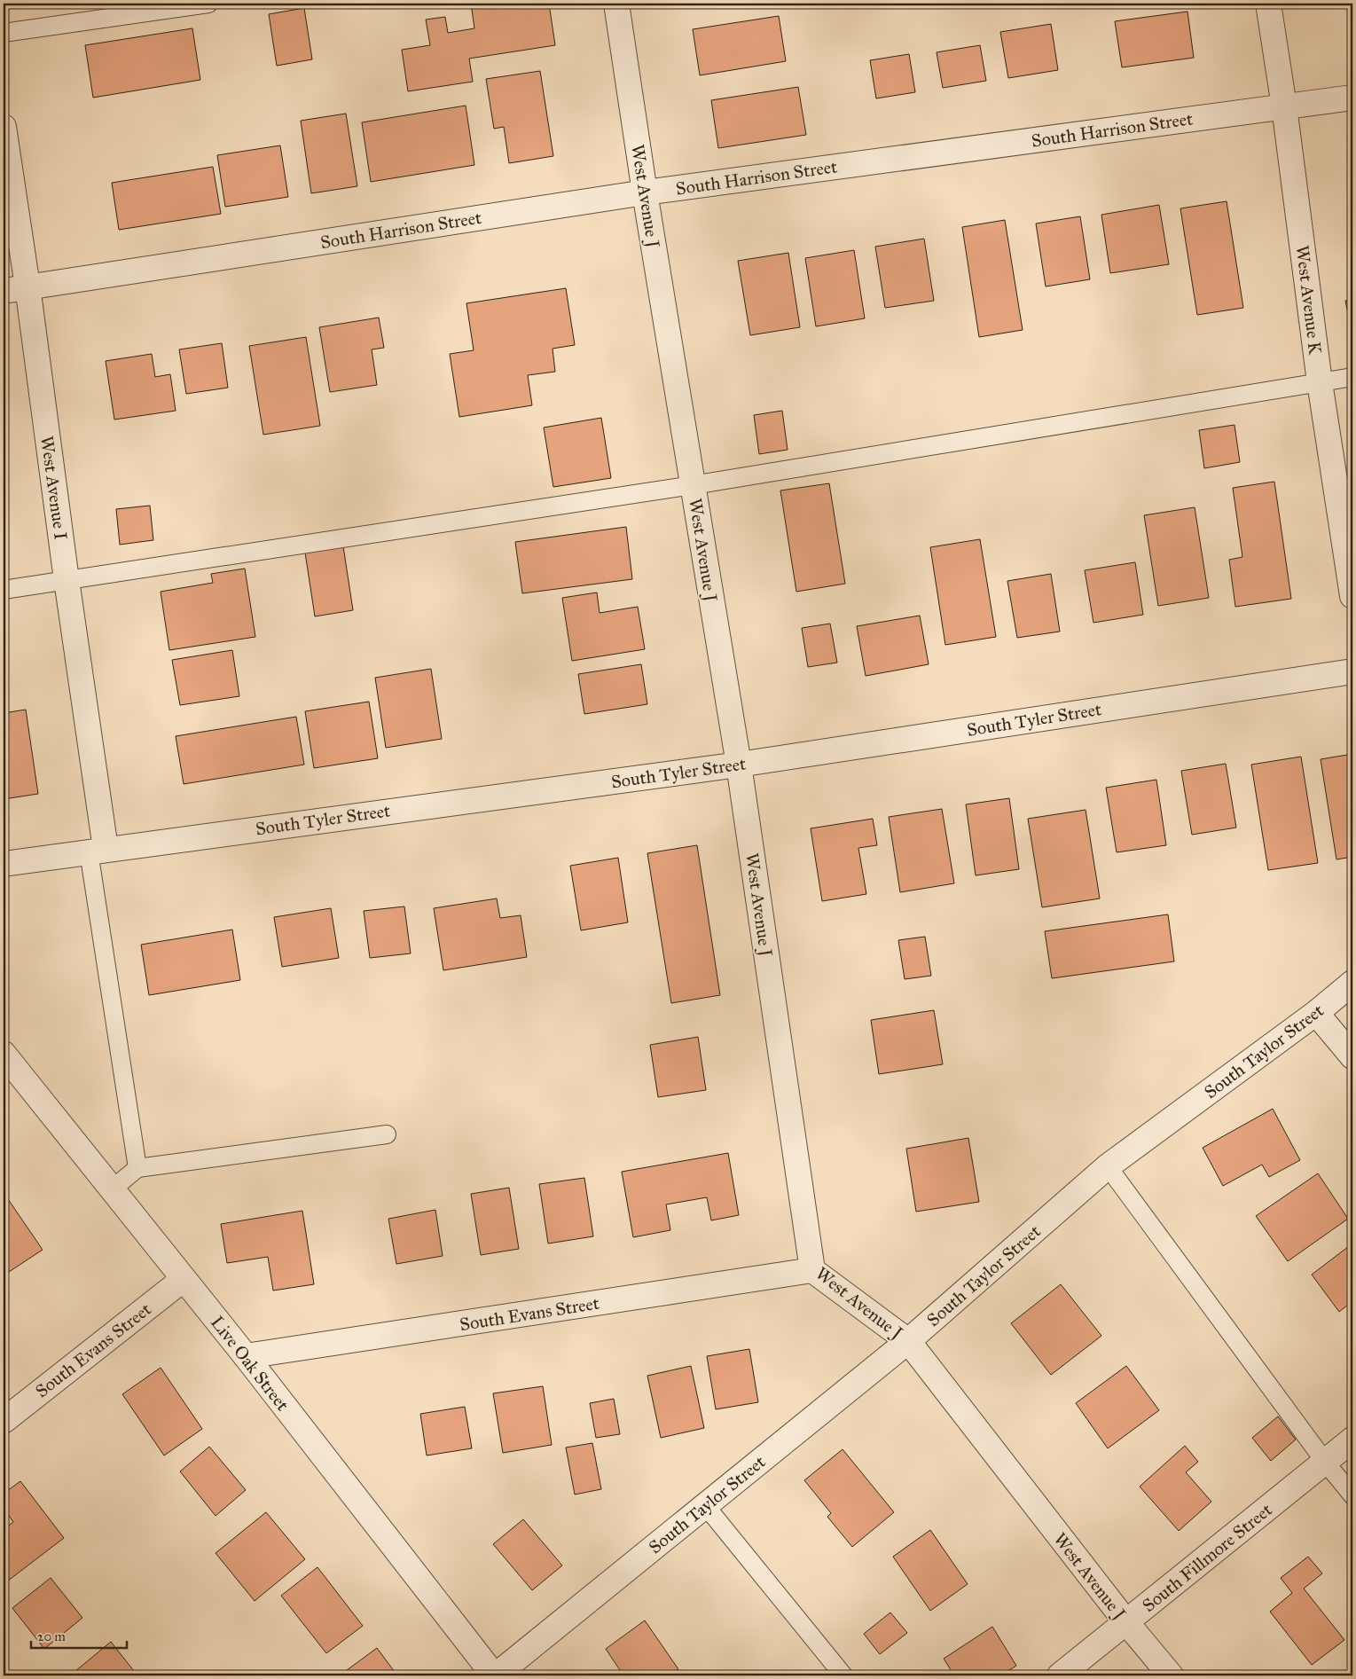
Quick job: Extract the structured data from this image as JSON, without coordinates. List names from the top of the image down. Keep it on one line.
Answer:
{"streets":{"street":["South Harrison Street","West Avenue J","West Avenue K","West Avenue I","South Tyler Street","South Taylor Street","South Evans Street","Live Oak Street","South Fillmore Street"]},"crossings":[["South Harrison Street","West Avenue J"],["South Harrison Street","West Avenue K"],["South Harrison Street","West Avenue I"],["West Avenue J","South Tyler Street"],["West Avenue J","South Taylor Street"],["West Avenue J","South Evans Street"],["West Avenue J","South Fillmore Street"],["West Avenue I","South Tyler Street"],["South Taylor Street","Live Oak Street"],["South Evans Street","Live Oak Street"]],"scale_bar":"20 m"}
